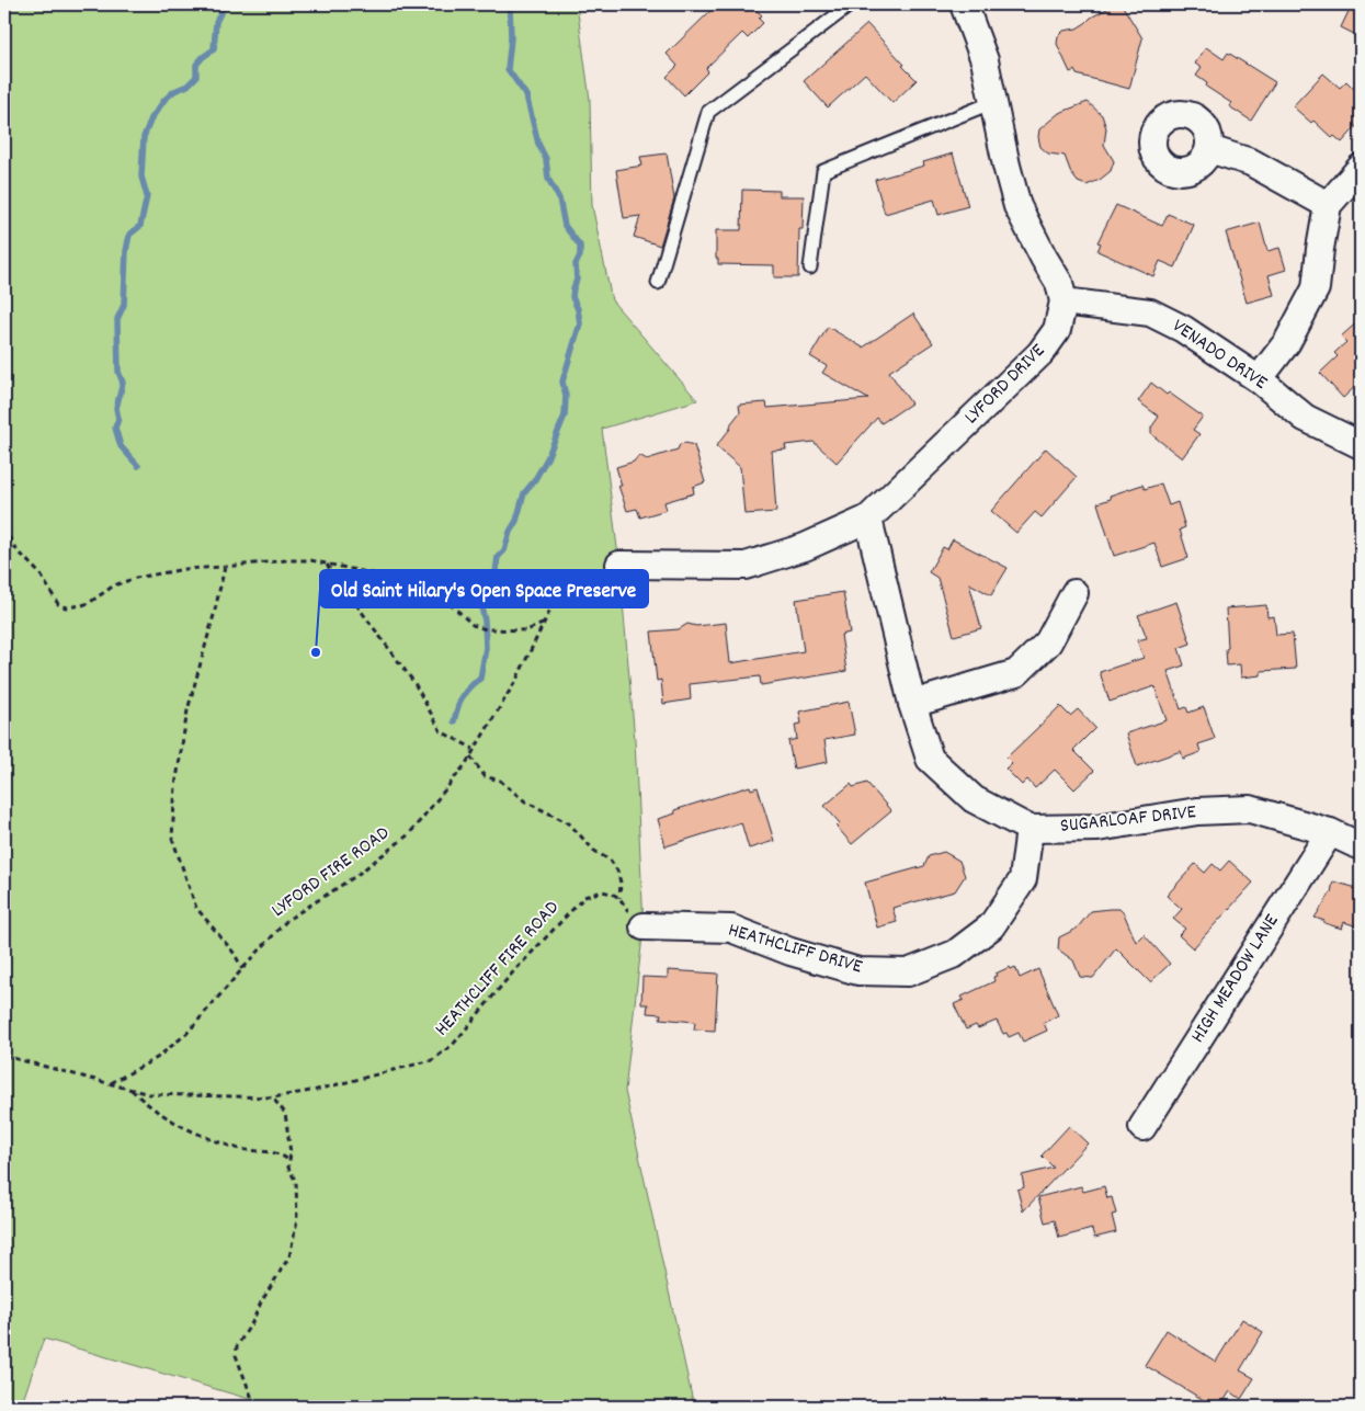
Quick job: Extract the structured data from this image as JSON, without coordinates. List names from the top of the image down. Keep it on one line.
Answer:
{"streets":{"street":["VENADO DRIVE","LYFORD DRIVE","SUGARLOAF DRIVE","HEATHCLIFF DRIVE","HIGH MEADOW LANE"],"path":["LYFORD FIRE ROAD","HEATHCLIFF FIRE ROAD"]},"crossings":[["VENADO DRIVE","LYFORD DRIVE"],["LYFORD DRIVE","SUGARLOAF DRIVE"],["LYFORD DRIVE","LYFORD FIRE ROAD"],["SUGARLOAF DRIVE","HEATHCLIFF DRIVE"],["SUGARLOAF DRIVE","HIGH MEADOW LANE"],["LYFORD FIRE ROAD","HEATHCLIFF FIRE ROAD"]],"places":["Old Saint Hilary's Open Space Preserve"]}
